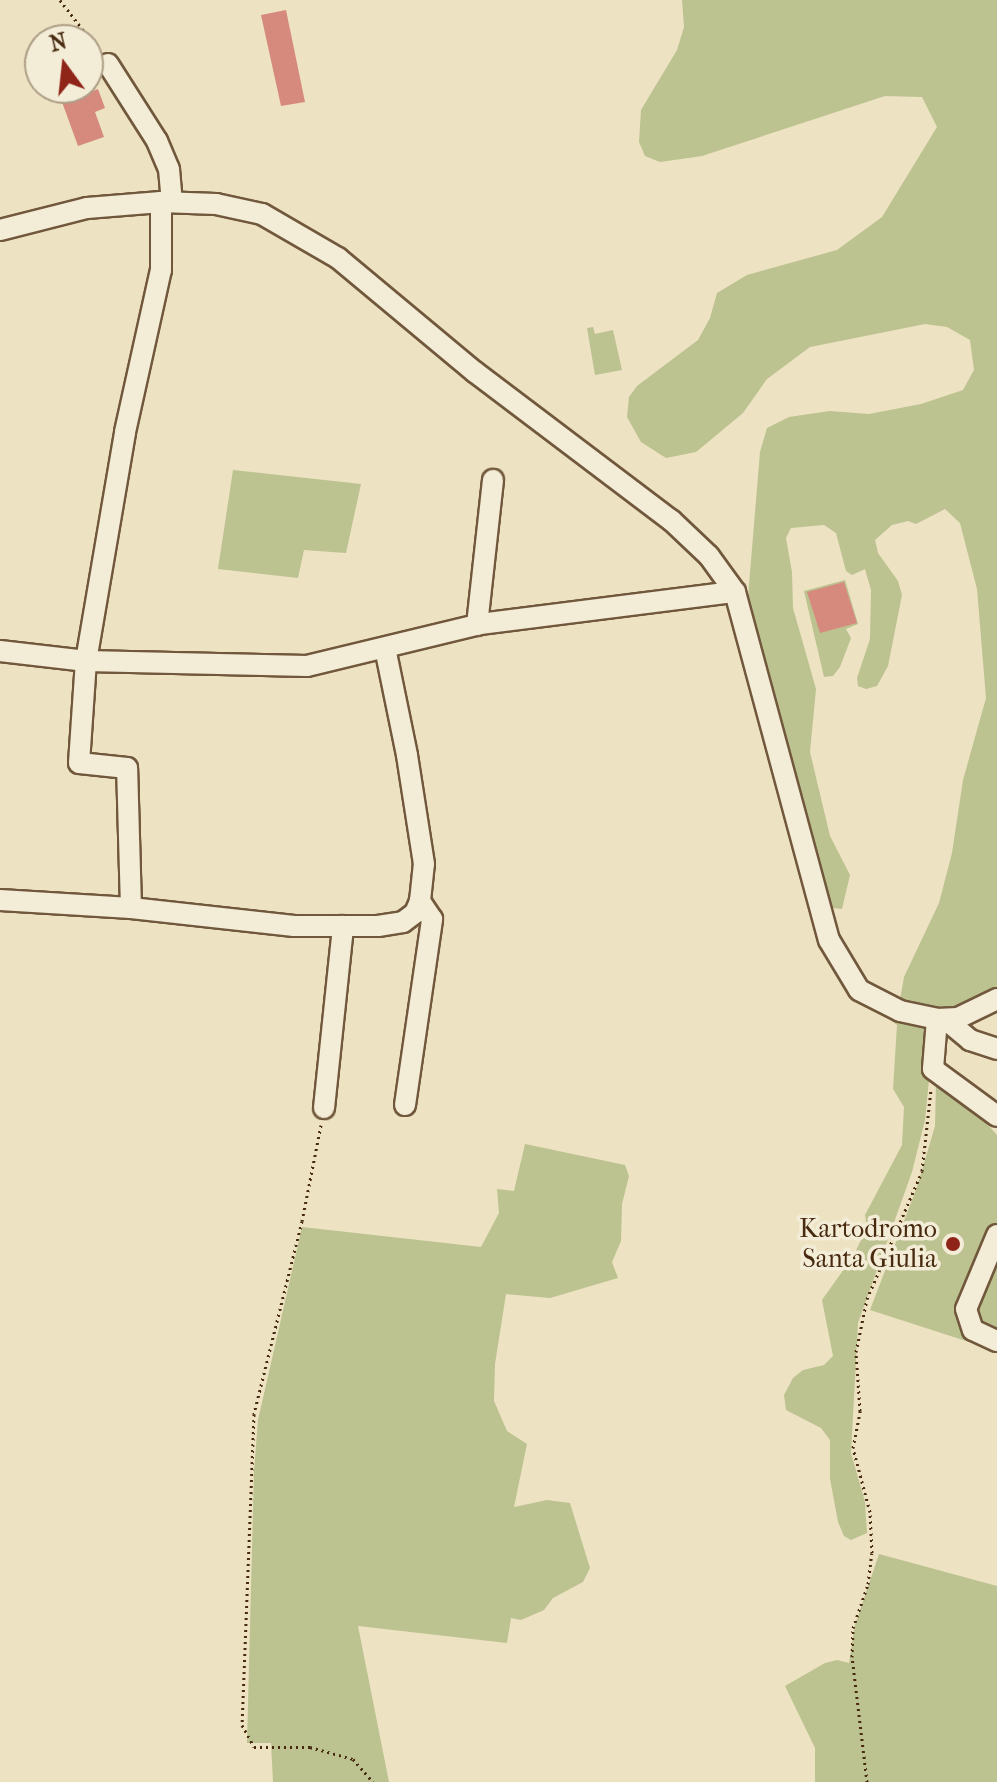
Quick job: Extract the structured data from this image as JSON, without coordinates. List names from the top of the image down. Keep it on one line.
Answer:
{"places":["Kartodromo Santa Giulia"],"north":"top"}
